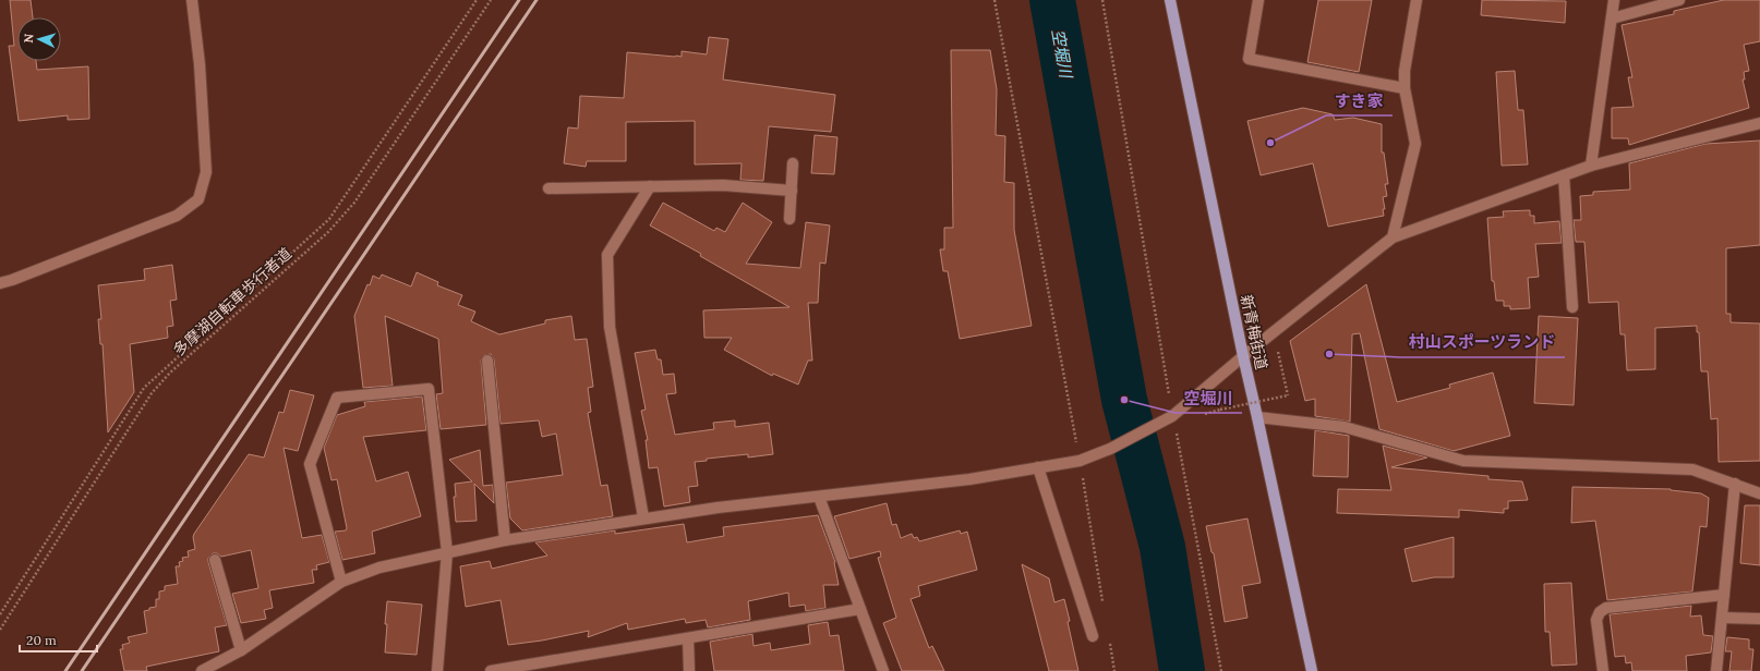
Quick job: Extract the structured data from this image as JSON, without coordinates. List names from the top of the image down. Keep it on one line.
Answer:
{"streets":{"main road":["新青梅街道"],"path":["多摩湖自転車歩行者道"]},"water":["空堀川"],"places":["すき家","村山スポーツランド","空堀川"],"scale_bar":"20 m","north":"left"}
